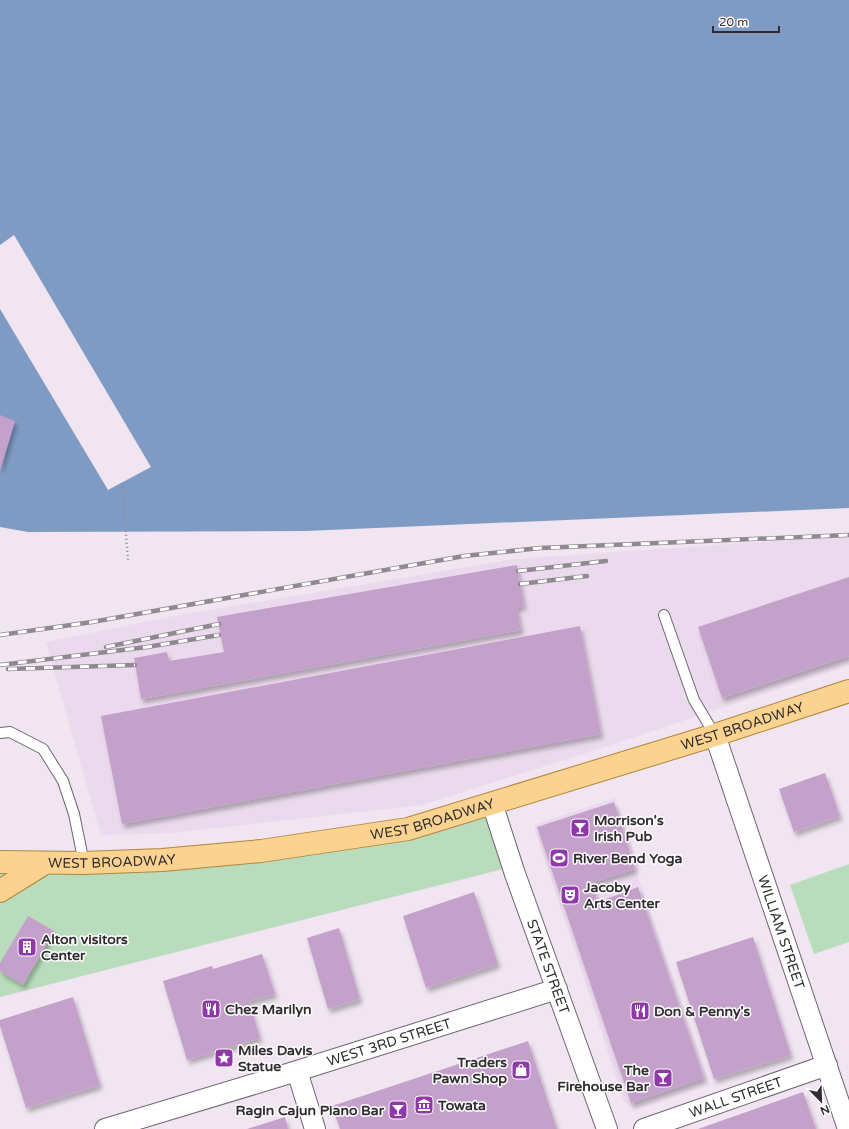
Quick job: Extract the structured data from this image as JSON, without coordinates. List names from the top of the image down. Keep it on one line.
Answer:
{"streets":{"main road":["WEST BROADWAY"],"street":["WILLIAM STREET","STATE STREET","WEST 3RD STREET","WALL STREET"]},"crossings":[["WEST BROADWAY","WILLIAM STREET"],["WEST BROADWAY","STATE STREET"],["WILLIAM STREET","WALL STREET"],["STATE STREET","WEST 3RD STREET"]],"places":{"bar":["Morrison's Irish Pub","The Firehouse Bar","Ragin Cajun Piano Bar"],"sports":["River Bend Yoga"],"theatre":["Jacoby Arts Center"],"building":["Alton visitors Center"],"restaurant":["Chez Marilyn","Don & Penny's"],"place":["Miles Davis Statue"],"shop":["Traders Pawn Shop"],"museum":["Towata"]},"scale_bar":"20 m","north":"bottom right"}
